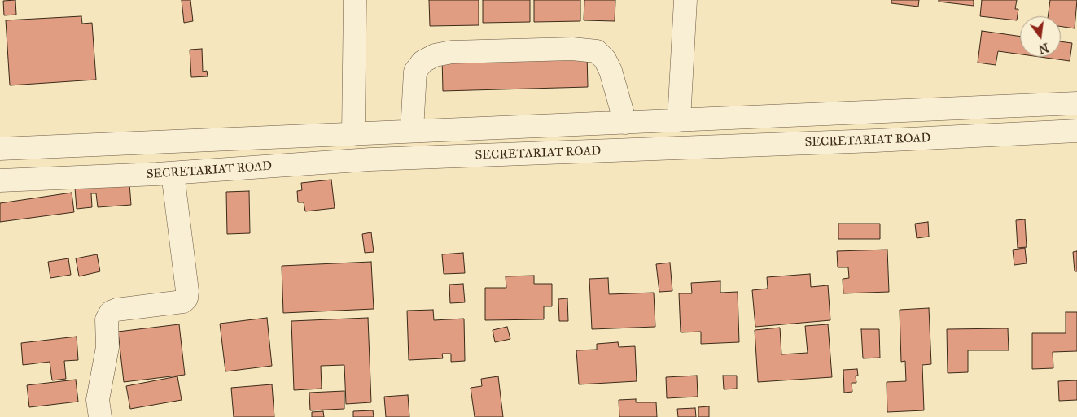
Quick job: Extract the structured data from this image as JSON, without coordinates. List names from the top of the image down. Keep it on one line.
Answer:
{"streets":{"street":["SECRETARIAT ROAD"]},"north":"bottom"}
